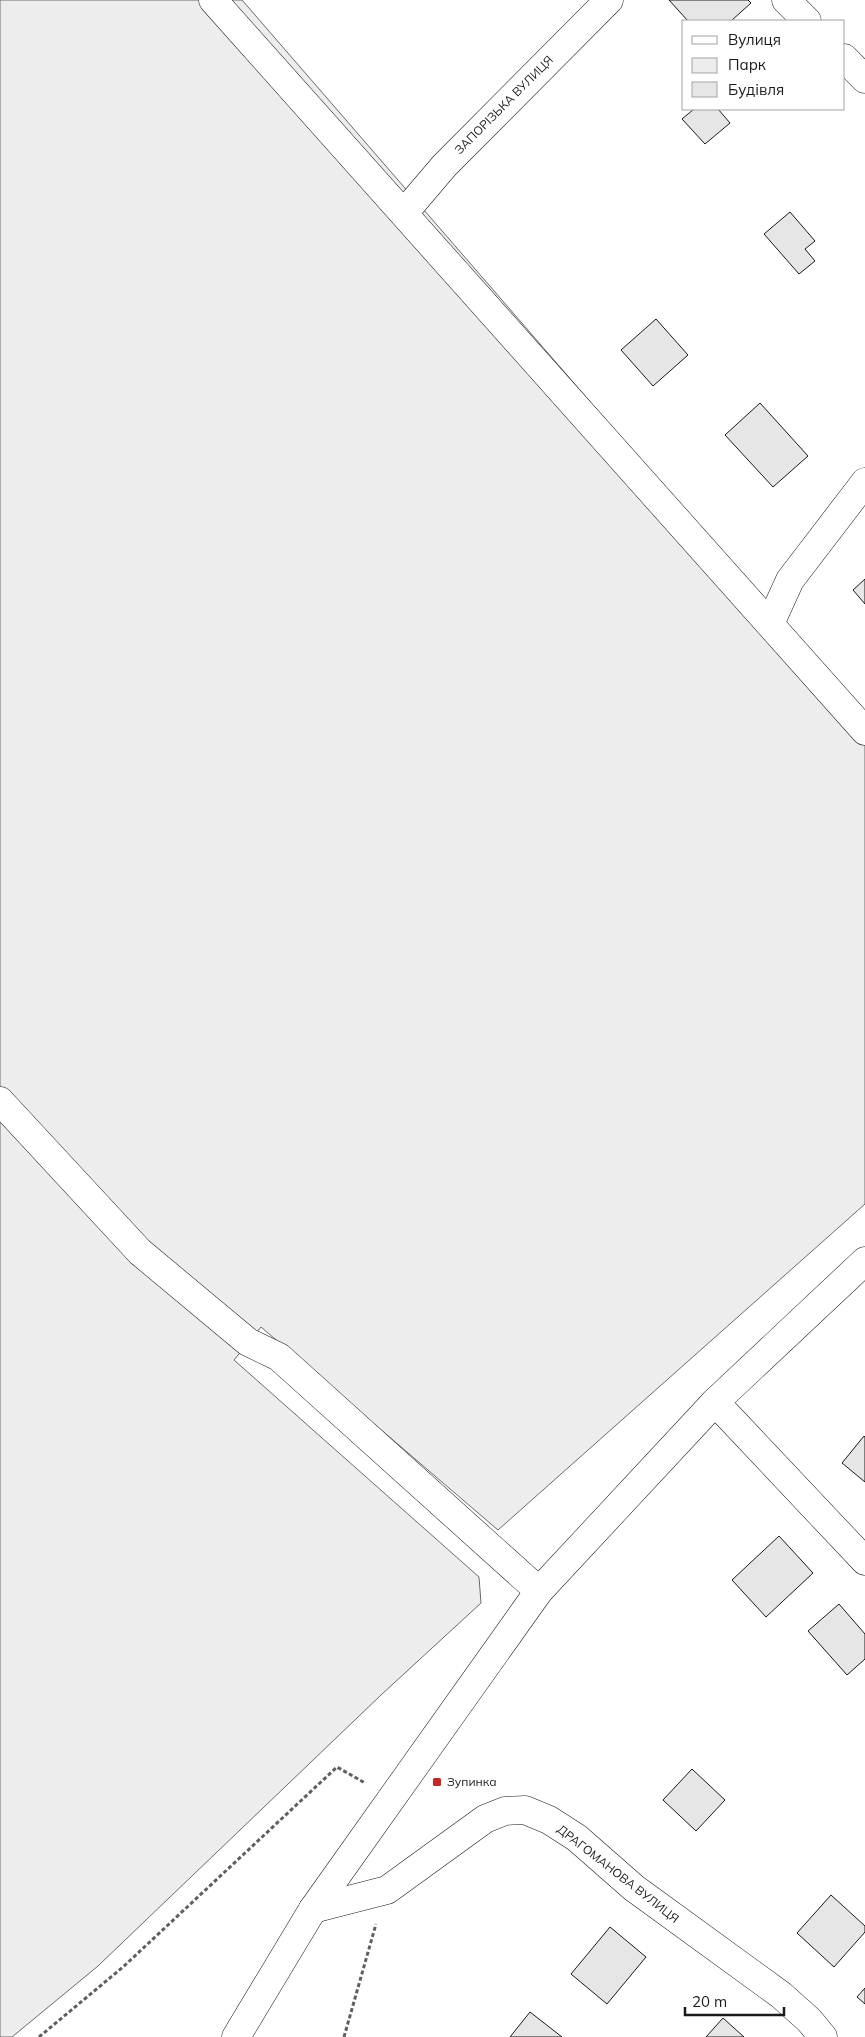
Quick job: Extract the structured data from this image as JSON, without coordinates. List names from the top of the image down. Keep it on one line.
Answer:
{"streets":{"street":["ЗАПОРІЗЬКА ВУЛИЦЯ","ДРАГОМАНОВА ВУЛИЦЯ"]},"places":{"transit":["Зупинка"]},"legend":["Вулиця","Парк","Будівля"],"scale_bar":"20 m"}
